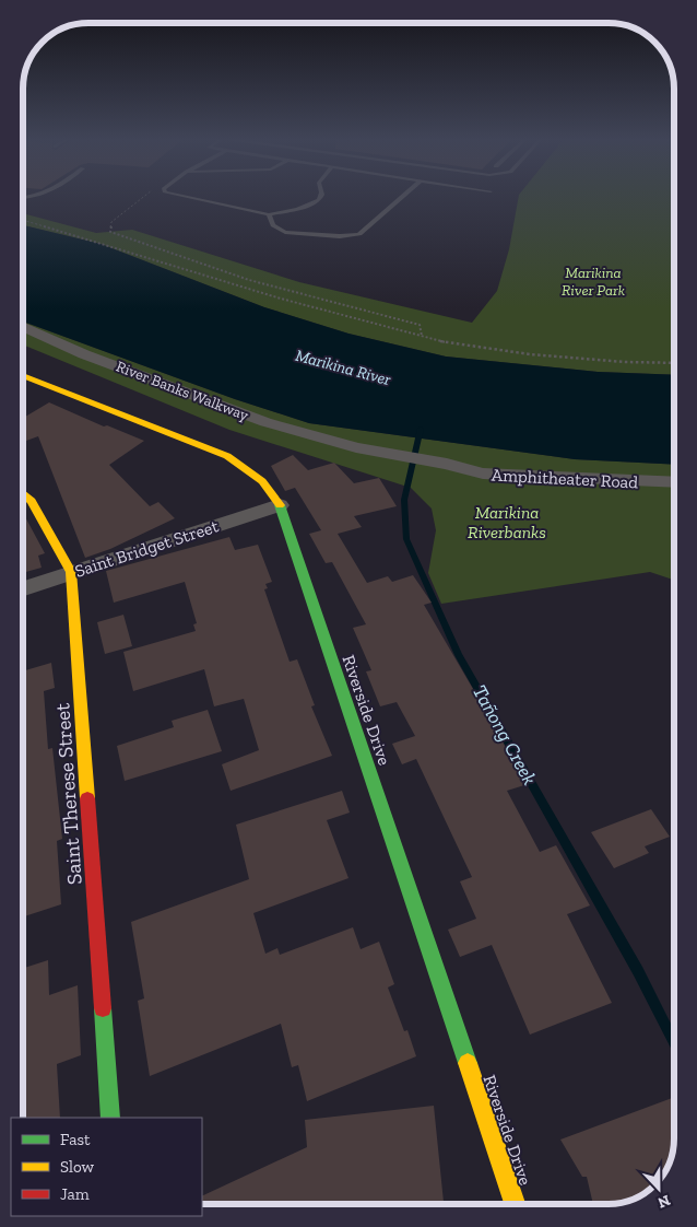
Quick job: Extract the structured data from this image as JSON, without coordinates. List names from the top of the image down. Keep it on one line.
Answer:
{"streets":{"street":["River Banks Walkway","Amphitheater Road","Saint Bridget Street","Riverside Drive","Saint Therese Street"]},"crossings":[["River Banks Walkway","Amphitheater Road"],["Saint Bridget Street","Riverside Drive"],["Saint Bridget Street","Saint Therese Street"]],"water":["Marikina River","Tañong Creek"],"parks":["Marikina River Park","Marikina Riverbanks"],"legend":["Fast","Slow","Jam"],"north":"bottom"}
